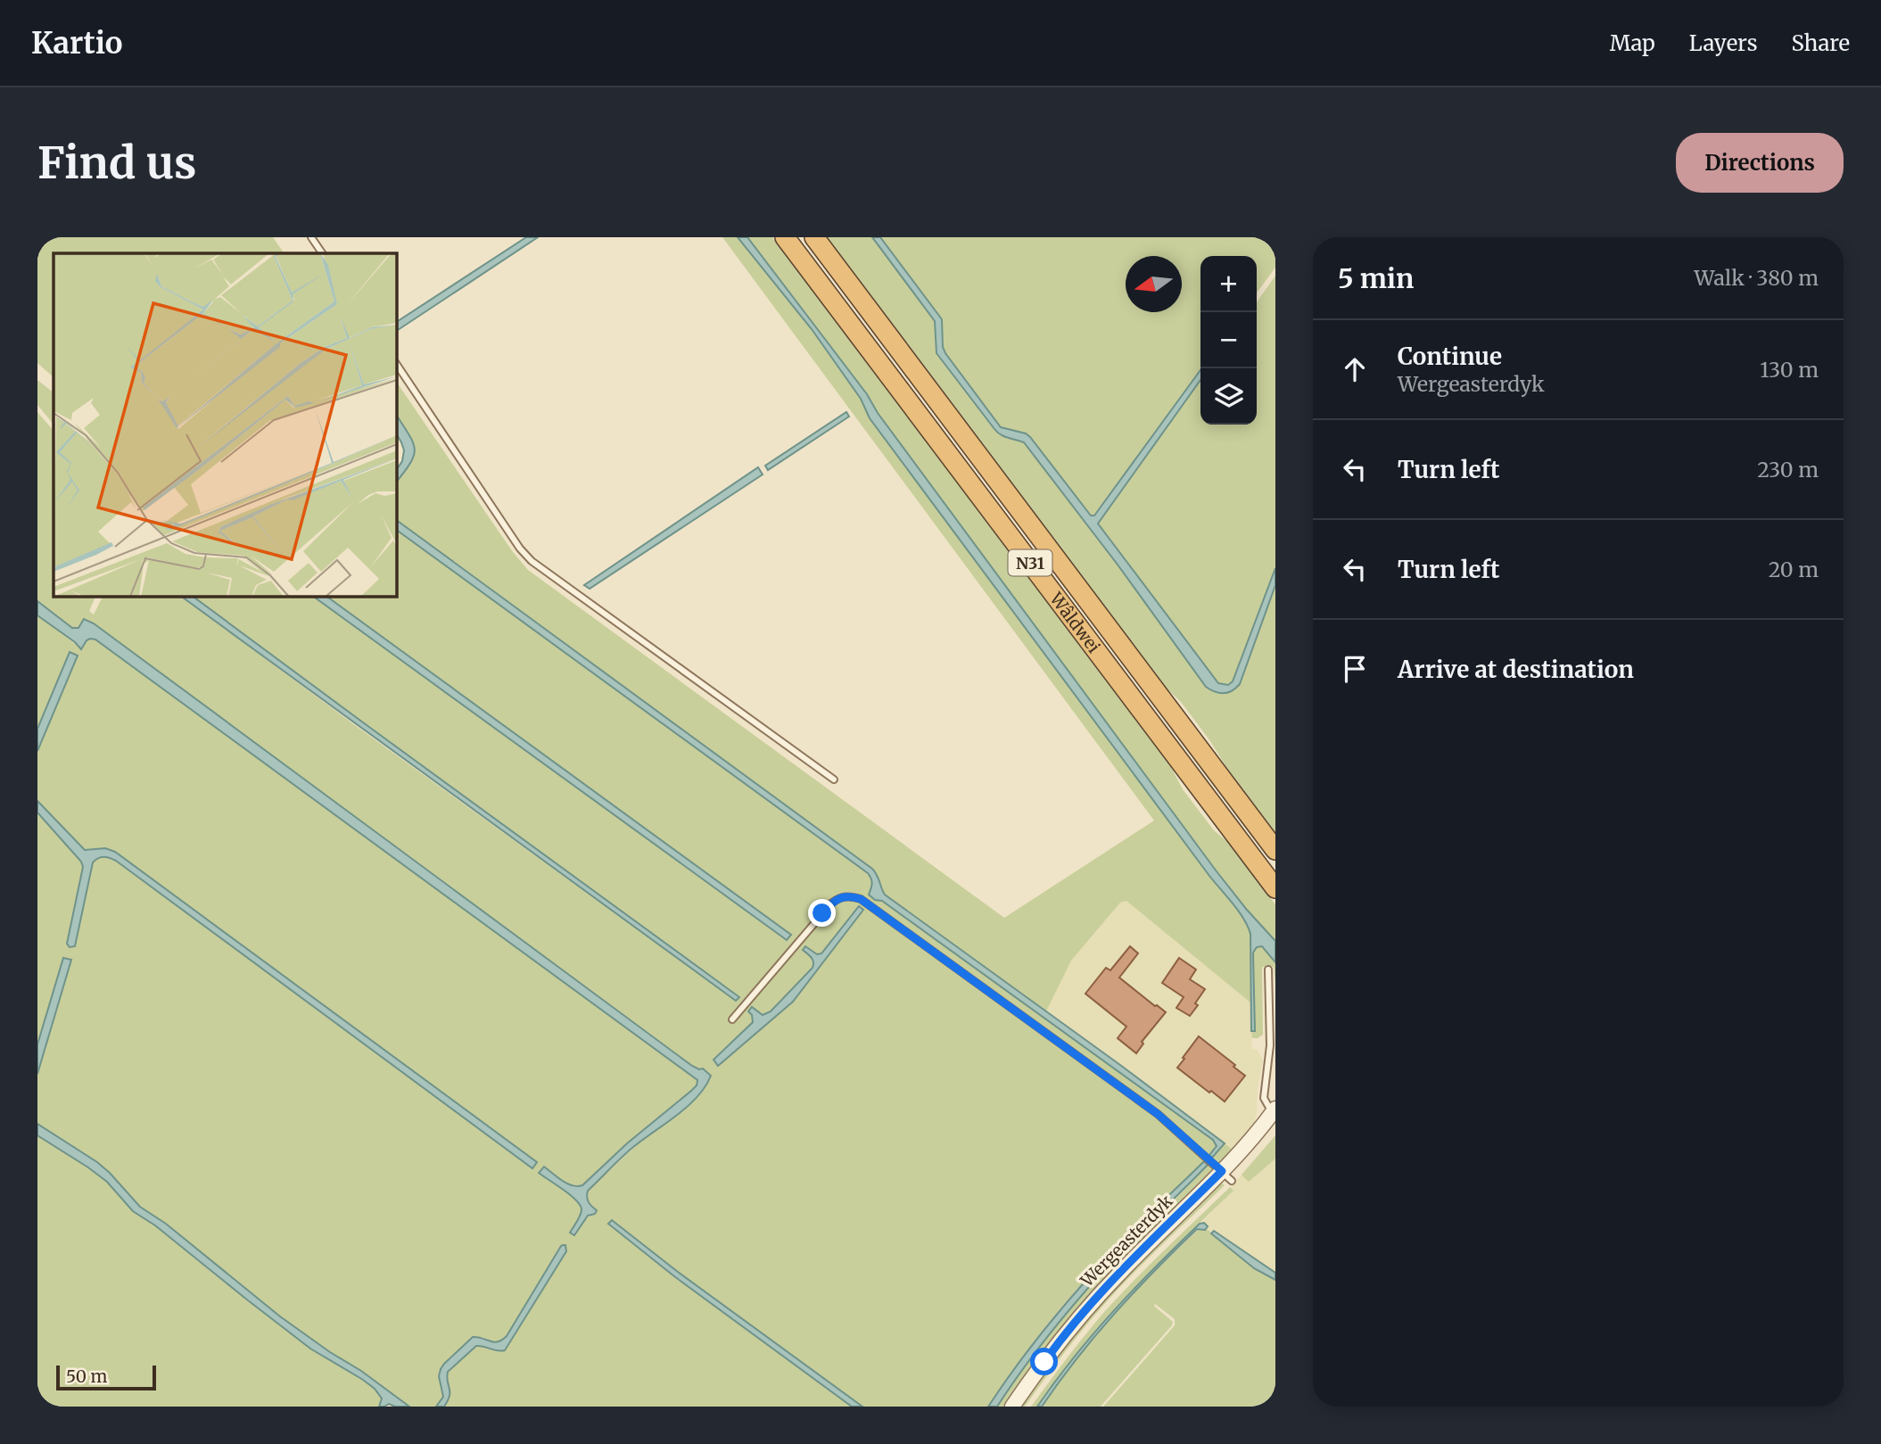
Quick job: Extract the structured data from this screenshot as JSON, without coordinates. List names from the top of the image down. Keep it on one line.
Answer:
{"streets":{"highway":["N31","Wâldwei"],"street":["Wergeasterdyk"]},"scale_bar":"50 m","north":"left","page":{"header":"Kartio","nav":["Map","Layers","Share"],"buttons":"Directions","title":"Find us","heading":["5 min","Walk · 380 m"],"map_buttons":["+","−"],"list":[["Continue","Wergeasterdyk","130 m"],["Turn left","230 m"],["Turn left","20 m"],"Arrive at destination"],"scale":"50 m"}}
